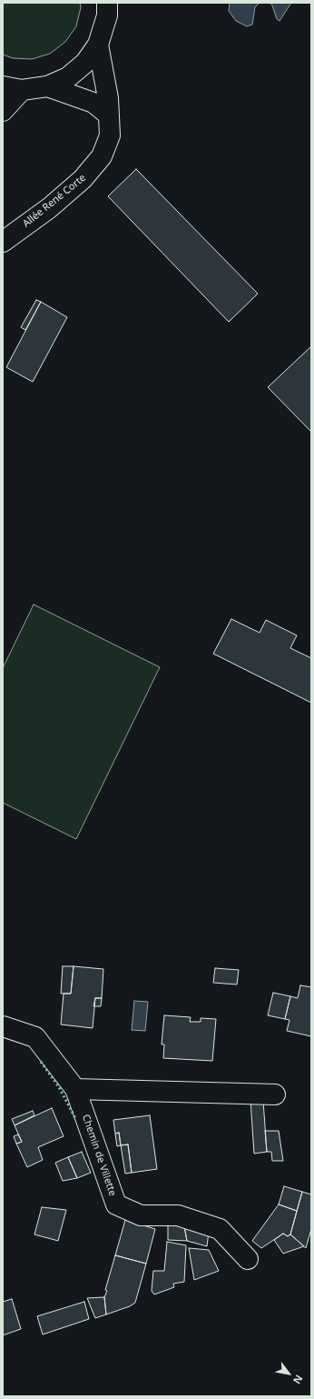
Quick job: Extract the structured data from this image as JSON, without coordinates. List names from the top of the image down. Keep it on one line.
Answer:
{"streets":{"street":["Allée René Corte","Chemin de Villette"]},"north":"bottom right"}
